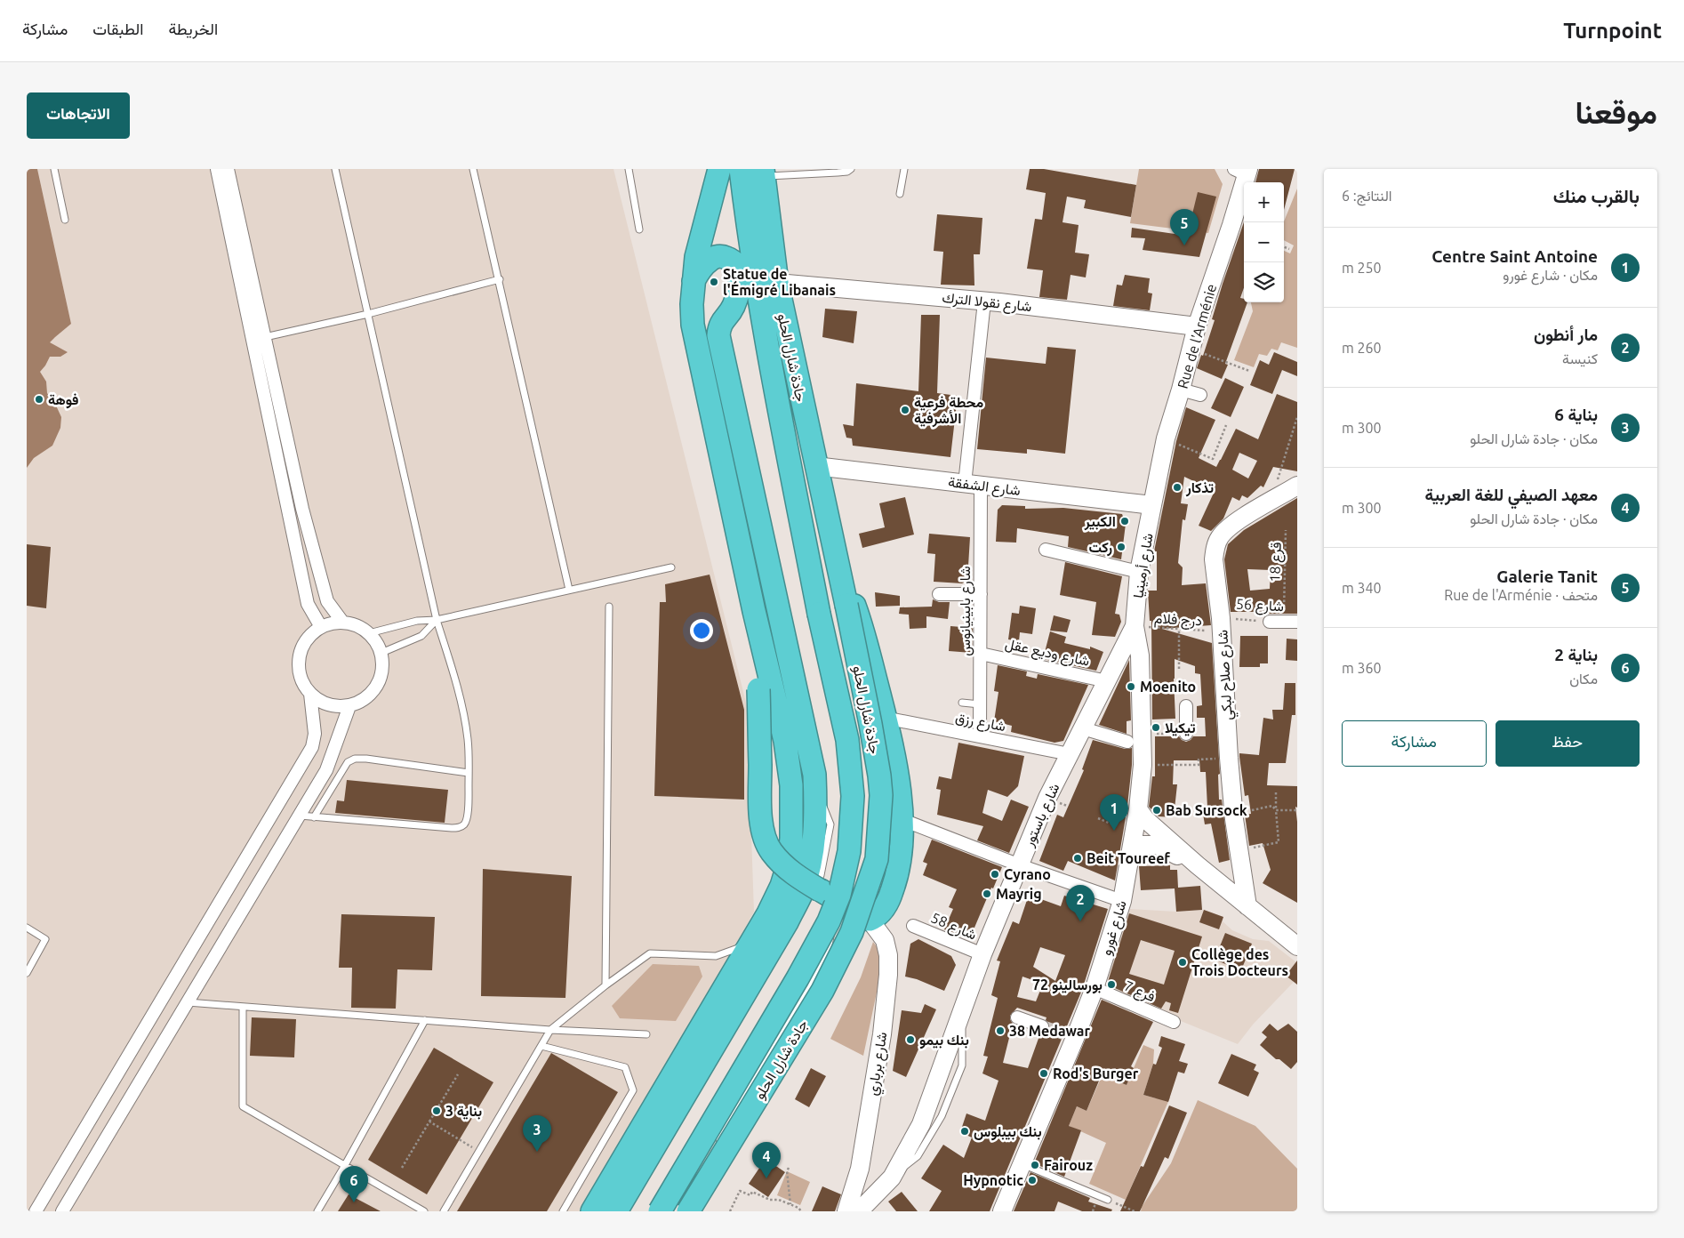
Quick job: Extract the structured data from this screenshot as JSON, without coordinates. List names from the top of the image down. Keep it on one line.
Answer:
{"streets":{"highway":["جادة شارل الحلو"],"street":["شارع نقولا الترك","Rue de l'Arménie","شارع الشفقة","شارع أرمينيا","شارع 56","شارع بابينيانوس","شارع وديع عقل","شارع صلاح لبكي","شارع رزق","شارع باستور","شارع 58","شارع غورو","فرع 7","شارع برباري"],"path":["قرع 18","درج فلام"]},"crossings":[["شارع نقولا الترك","Rue de l'Arménie"],["شارع نقولا الترك","جادة شارل الحلو"],["شارع نقولا الترك","شارع بابينيانوس"],["Rue de l'Arménie","شارع الشفقة"],["Rue de l'Arménie","شارع أرمينيا"],["جادة شارل الحلو","شارع الشفقة"],["شارع الشفقة","شارع أرمينيا"],["شارع الشفقة","شارع بابينيانوس"],["قرع 18","شارع 56"],["شارع أرمينيا","درج فلام"],["شارع أرمينيا","شارع باستور"],["شارع أرمينيا","شارع غورو"],["شارع 56","درج فلام"],["شارع 56","شارع صلاح لبكي"],["شارع بابينيانوس","شارع وديع عقل"],["شارع بابينيانوس","شارع رزق"],["درج فلام","شارع صلاح لبكي"],["درج فلام","شارع باستور"],["درج فلام","شارع غورو"],["شارع وديع عقل","شارع باستور"],["شارع رزق","شارع باستور"],["شارع باستور","شارع 58"],["شارع باستور","شارع غورو"],["شارع غورو","فرع 7"]],"places":["Statue de l'Émigré Libanais","فوهة","محطة فرعية الأشرفية","تذكار","الكبير","ركت","Moenito","تيكيلا","Bab Sursock","Beit Toureef","Cyrano","Mayrig","Collège des Trois Docteurs","بورسالينو 72","38 Medawar","بنك بيمو","Rod's Burger","بناية 3","بنك بيبلوس","Fairouz","Hypnotic"],"page":{"header":"Turnpoint","nav":["الخريطة","الطبقات","مشاركة"],"title":"موقعنا","buttons":["الاتجاهات",["حفظ","مشاركة"]],"heading":["بالقرب منك","النتائج: 6"],"map_buttons":["+","−"],"pins":["5","1","2","3","4","6"],"list":[{"mark":"1","name":"Centre Saint Antoine","note":"مكان · شارع غورو","value":"250 m"},{"mark":"2","name":"مار أنطون","note":"كنيسة","value":"260 m"},{"mark":"3","name":"بناية 6","note":"مكان · جادة شارل الحلو","value":"300 m"},{"mark":"4","name":"معهد الصيفي للغة العربية","note":"مكان · جادة شارل الحلو","value":"300 m"},{"mark":"5","name":"Galerie Tanit","note":"متحف · Rue de l'Arménie","value":"340 m"},{"mark":"6","name":"بناية 2","note":"مكان","value":"360 m"}]}}
